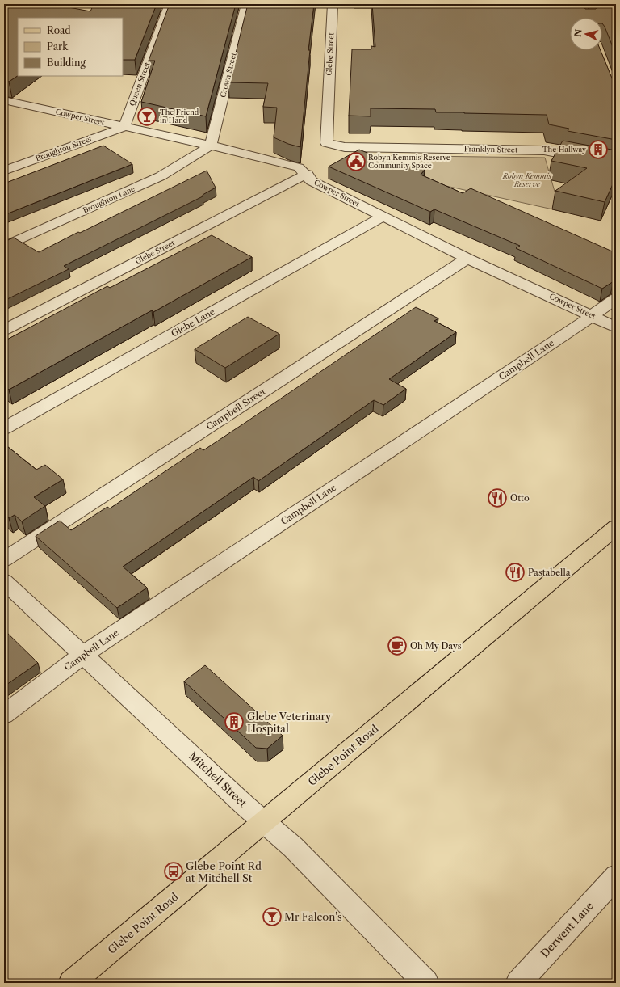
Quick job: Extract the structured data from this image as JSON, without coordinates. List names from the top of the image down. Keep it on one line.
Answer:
{"streets":{"main road":["Glebe Point Road"],"street":["Glebe Street","Crown Street","Queen Street","Cowper Street","Broughton Street","Franklyn Street","Broughton Lane","Glebe Lane","Campbell Lane","Campbell Street","Mitchell Street","Derwent Lane"]},"crossings":[["Glebe Street","Cowper Street"],["Glebe Street","Franklyn Street"],["Crown Street","Cowper Street"],["Crown Street","Broughton Lane"],["Queen Street","Cowper Street"],["Queen Street","Broughton Street"],["Cowper Street","Broughton Street"],["Cowper Street","Broughton Lane"],["Cowper Street","Glebe Lane"],["Cowper Street","Campbell Lane"],["Cowper Street","Campbell Street"],["Campbell Lane","Mitchell Street"],["Glebe Point Road","Mitchell Street"]],"parks":["Robyn Kemmis Reserve"],"places":{"bar":["The Friend in Hand","Mr Falcon's"],"building":["The Hallway","Glebe Veterinary Hospital"],"public building":["Robyn Kemmis Reserve Community Space"],"restaurant":["Otto","Pastabella"],"cafe":["Oh My Days"],"bus stop":["Glebe Point Rd at Mitchell St"]},"legend":["Road","Park","Building"],"north":"left"}
